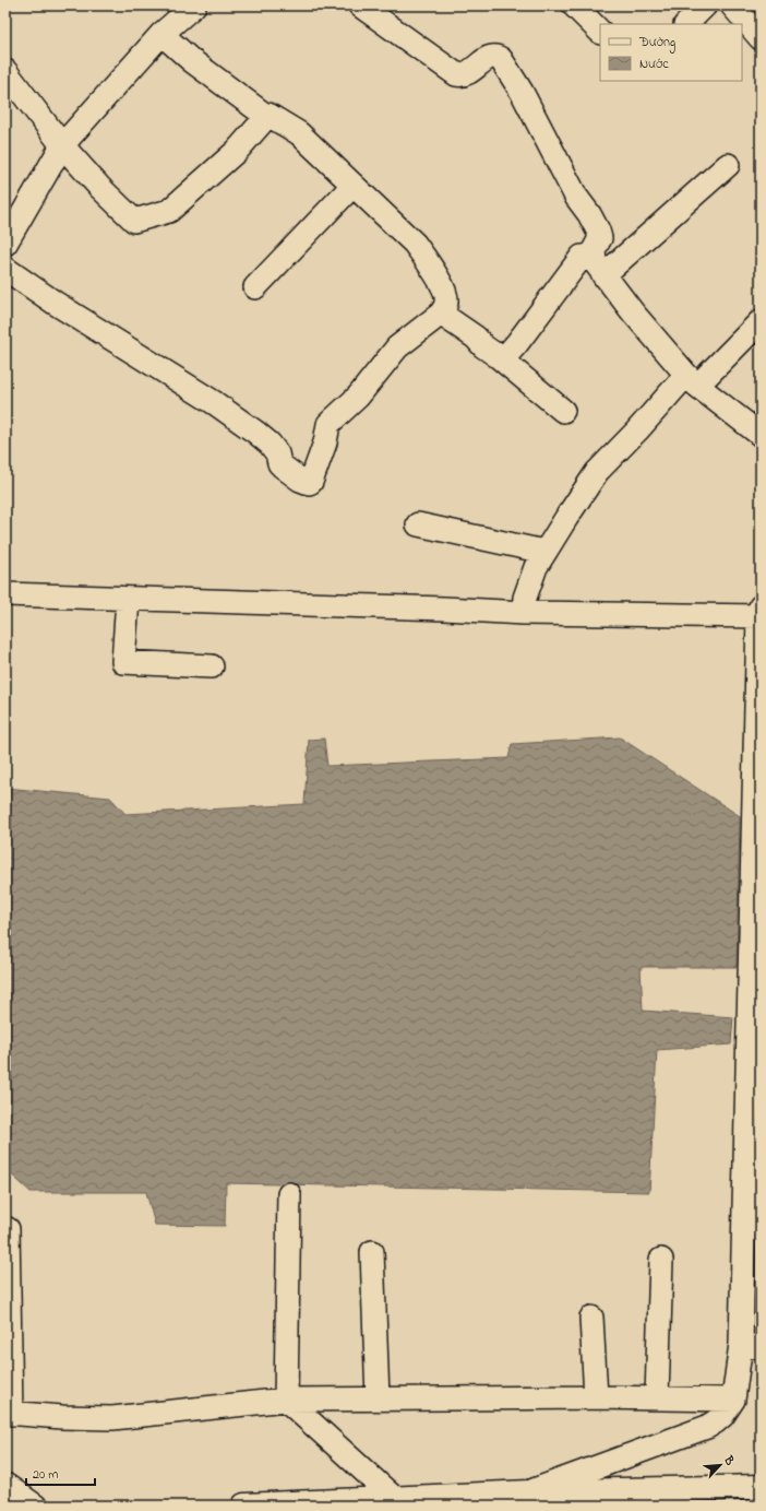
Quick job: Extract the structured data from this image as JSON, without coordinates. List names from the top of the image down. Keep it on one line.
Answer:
{"legend":["Đường","Nước"],"scale_bar":"20 m","north":"top right"}
